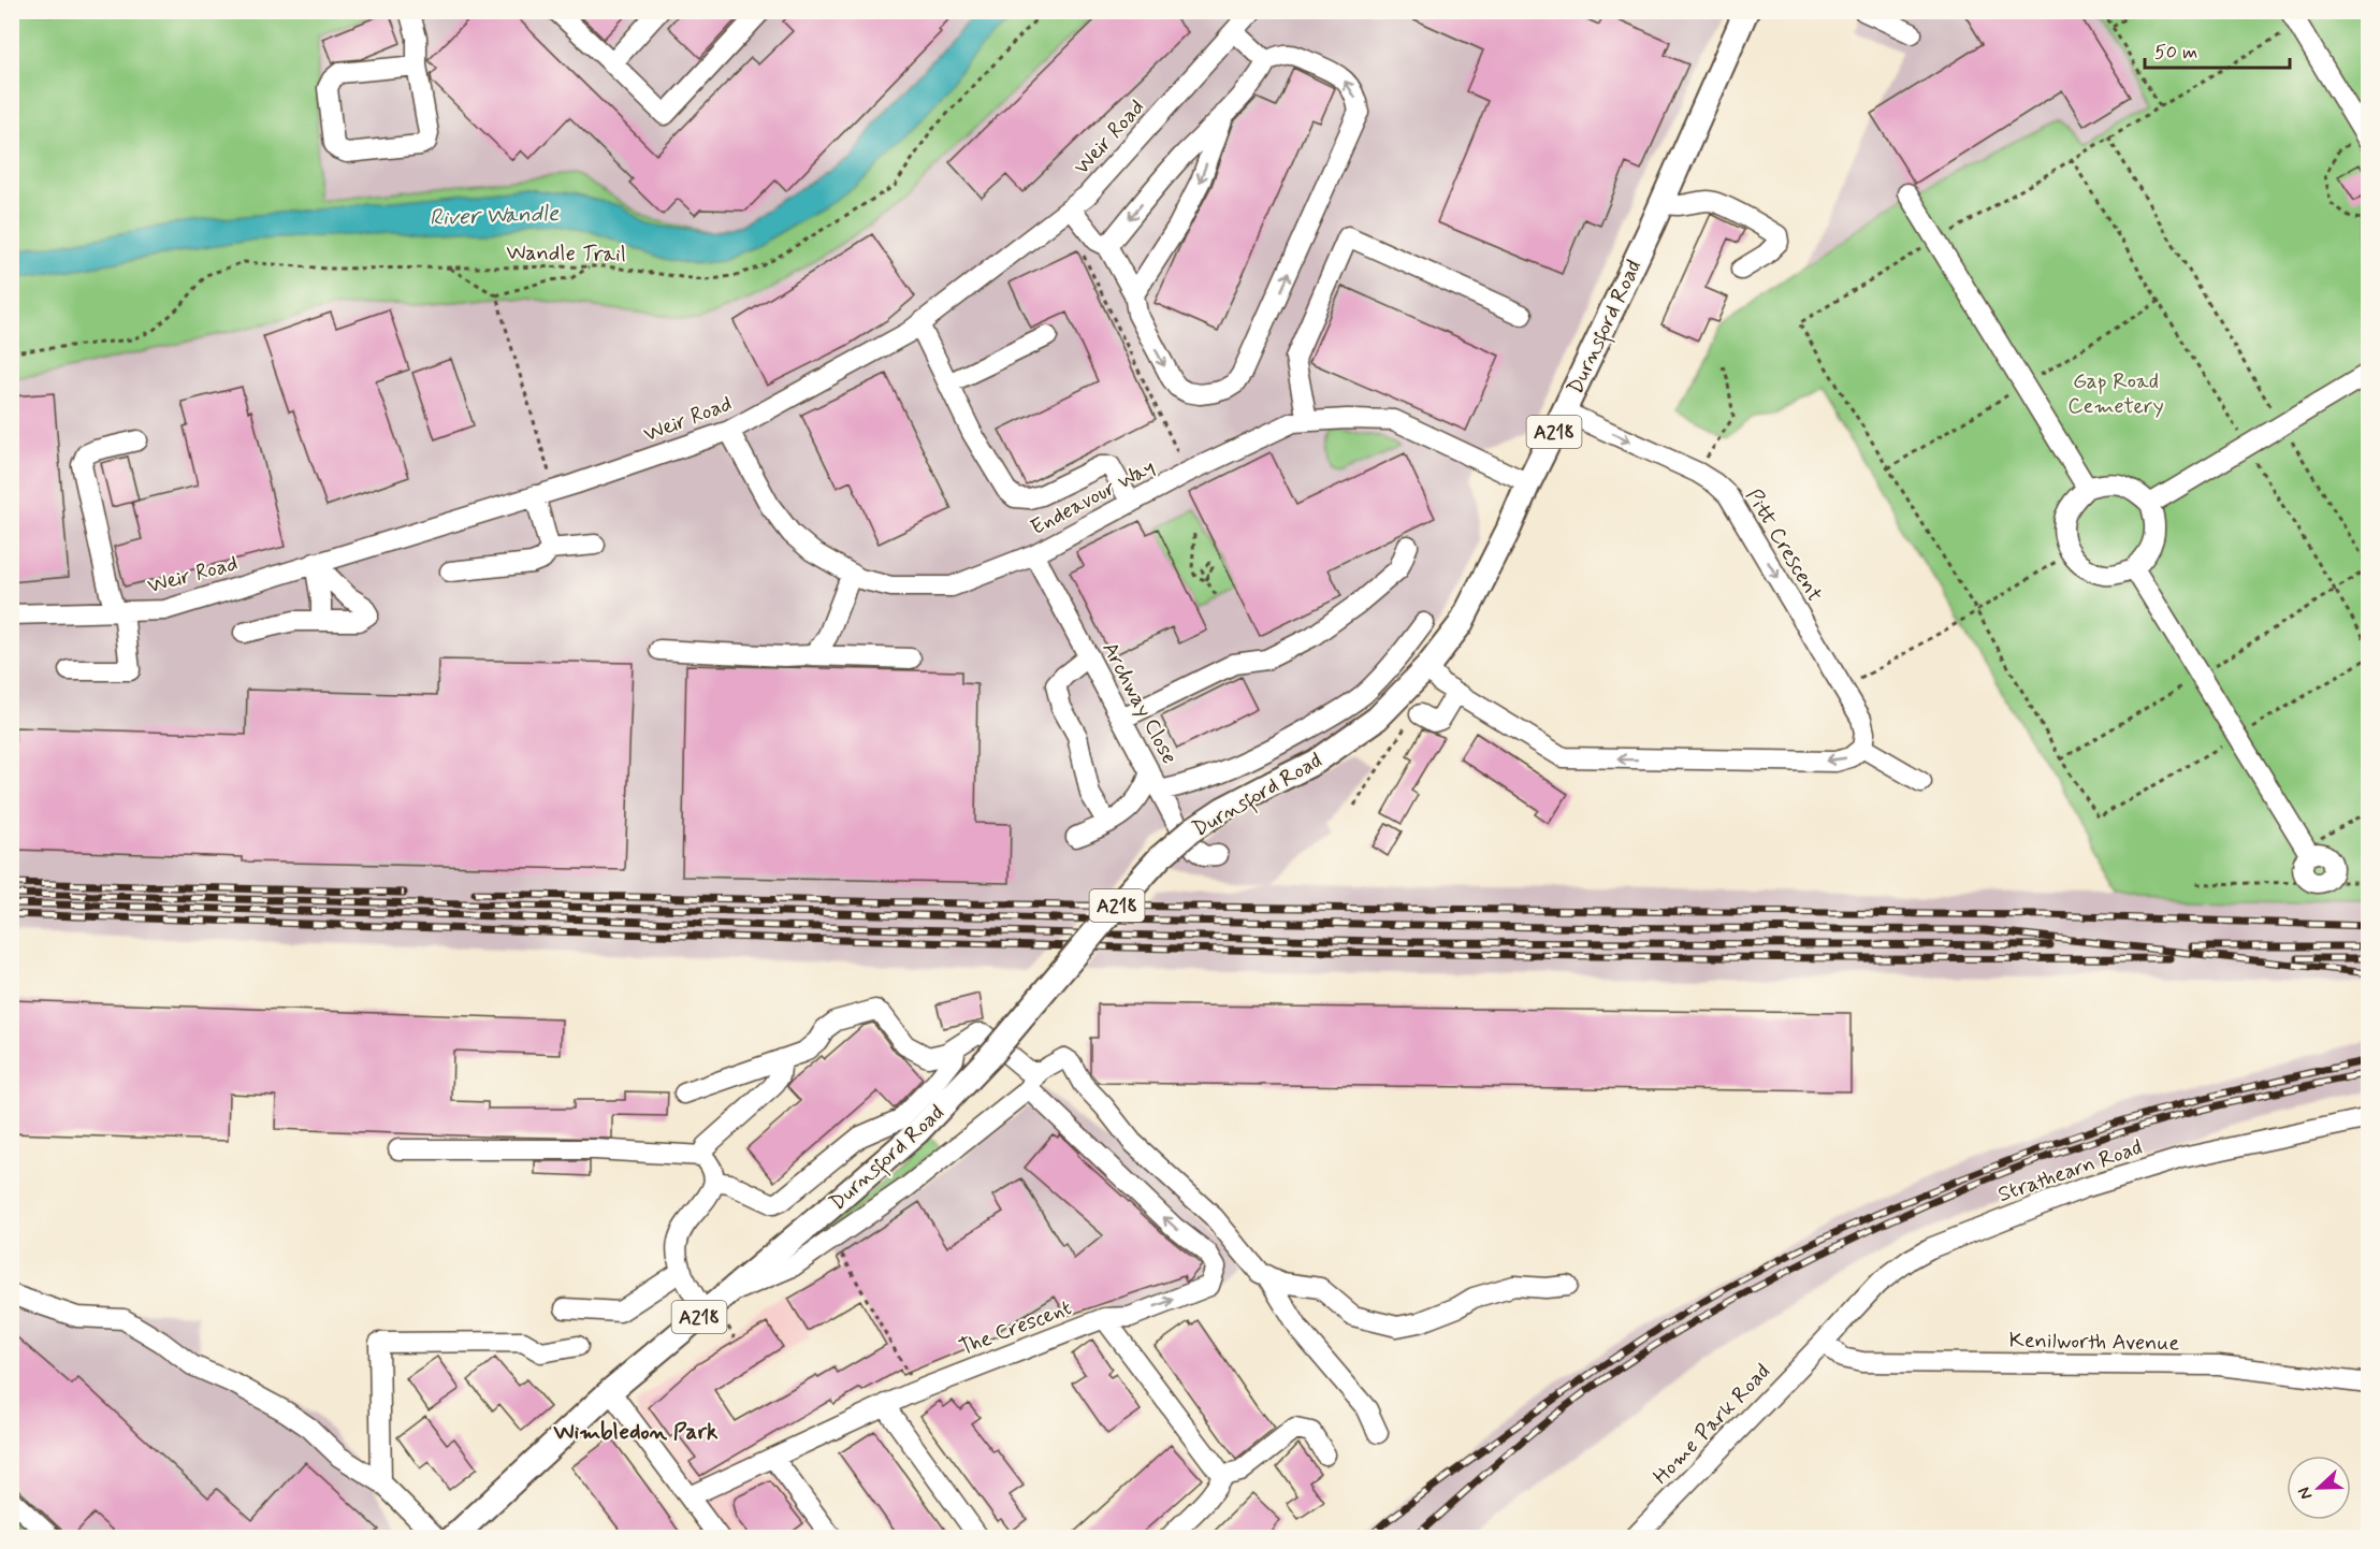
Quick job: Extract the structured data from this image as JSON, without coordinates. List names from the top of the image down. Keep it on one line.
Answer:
{"streets":{"main road":["Durnsford Road","A218"],"street":["Weir Road","Endeavour Way","Pitt Crescent","Archway Close","Strathearn Road","The Crescent","Kenilworth Avenue","Home Park Road"],"path":["Wandle Trail"]},"crossings":[["Weir Road","Endeavour Way"],["Durnsford Road","Endeavour Way"],["Durnsford Road","Pitt Crescent"],["Endeavour Way","Archway Close"],["Strathearn Road","Kenilworth Avenue"],["Strathearn Road","Home Park Road"],["Kenilworth Avenue","Home Park Road"]],"one_way":["Pitt Crescent"],"districts":["Wimbledon Park"],"water":["River Wandle"],"parks":["Gap Road Cemetery"],"scale_bar":"50 m","north":"left"}
